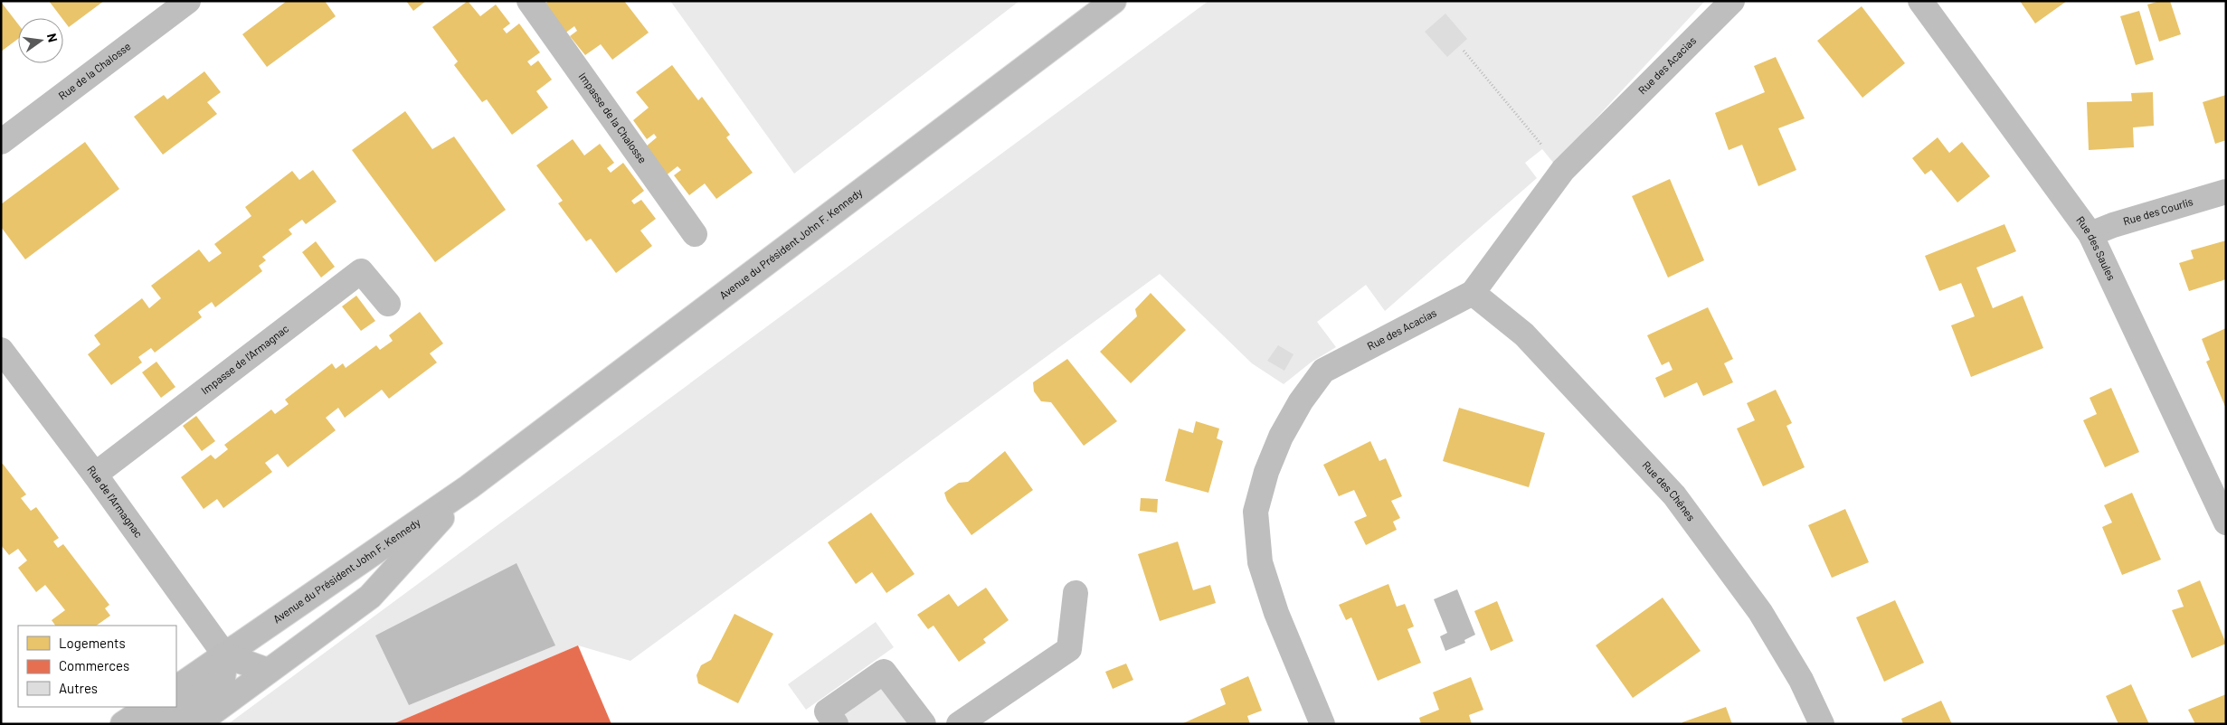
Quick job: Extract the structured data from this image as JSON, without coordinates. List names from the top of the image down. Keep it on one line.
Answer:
{"streets":{"main road":["Avenue du Président John F. Kennedy"],"street":["Rue des Acacias","Rue de la Chalosse","Impasse de la Chalosse","Rue des Courlis","Rue des Saules","Impasse de l'Armagnac","Rue des Chênes","Rue de l'Armagnac"]},"crossings":[["Rue des Acacias","Rue des Chênes"],["Rue des Courlis","Rue des Saules"],["Avenue du Président John F. Kennedy","Rue de l'Armagnac"],["Impasse de l'Armagnac","Rue de l'Armagnac"]],"legend":["Logements","Commerces","Autres"],"north":"right"}
